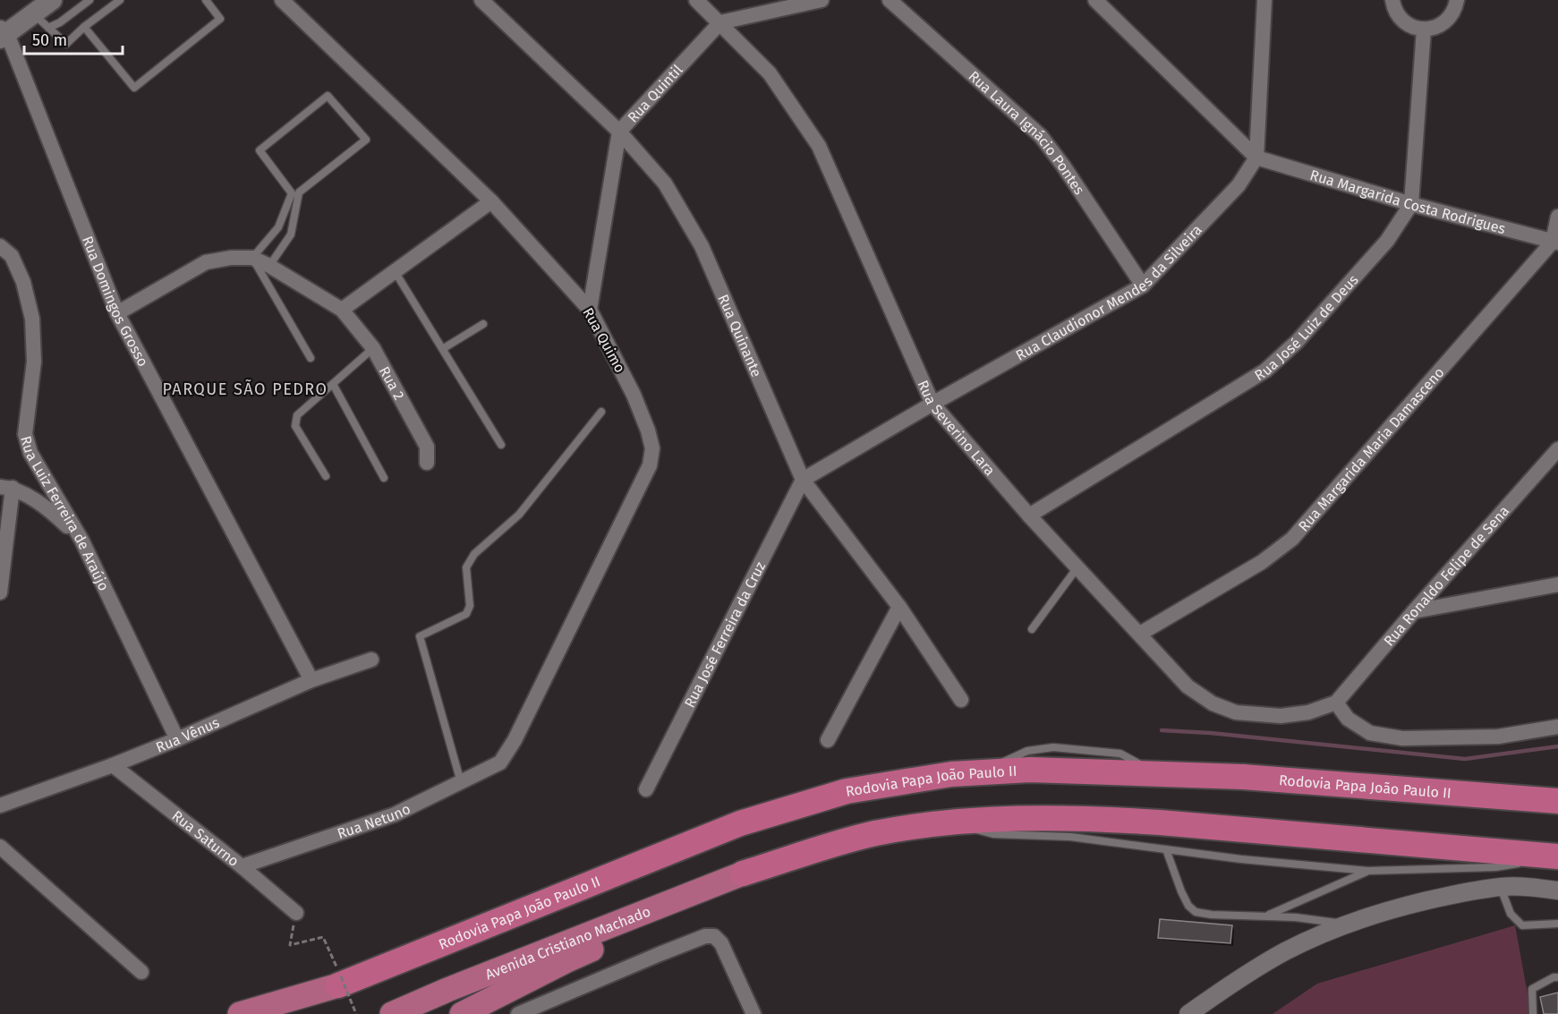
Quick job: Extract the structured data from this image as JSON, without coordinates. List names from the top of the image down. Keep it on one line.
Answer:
{"streets":{"highway":["Rodovia Papa João Paulo II","Avenida Cristiano Machado"],"street":["Rua Quintil","Rua Laura Ignácio Pontes","Rua Margarida Costa Rodrigues","Rua Claudionor Mendes da Silveira","Rua Domingos Grosso","Rua José Luiz de Deus","Rua Quinante","Rua Quimo","Rua 2","Rua Severino Lara","Rua Margarida Maria Damasceno","Rua Luiz Ferreira de Araújo","Rua Ronaldo Felipe de Sena","Rua José Ferreira da Cruz","Rua Vênus","Rua Netuno","Rua Saturno"]},"crossings":[["Rua Quintil","Rua Quinante"],["Rua Quintil","Rua Quimo"],["Rua Quintil","Rua Severino Lara"],["Rua Laura Ignácio Pontes","Rua Claudionor Mendes da Silveira"],["Rua Margarida Costa Rodrigues","Rua Claudionor Mendes da Silveira"],["Rua Margarida Costa Rodrigues","Rua José Luiz de Deus"],["Rua Margarida Costa Rodrigues","Rua Margarida Maria Damasceno"],["Rua Claudionor Mendes da Silveira","Rua Quinante"],["Rua Claudionor Mendes da Silveira","Rua Severino Lara"],["Rua Claudionor Mendes da Silveira","Rua José Ferreira da Cruz"],["Rua Domingos Grosso","Rua Vênus"],["Rua José Luiz de Deus","Rua Severino Lara"],["Rua Quinante","Rua José Ferreira da Cruz"],["Rua Quimo","Rua Netuno"],["Rua Severino Lara","Rua Margarida Maria Damasceno"],["Rua Severino Lara","Rua Ronaldo Felipe de Sena"],["Rua Luiz Ferreira de Araújo","Rua Vênus"],["Rua Vênus","Rua Saturno"],["Rua Netuno","Rua Saturno"]],"districts":["PARQUE SÃO PEDRO"],"scale_bar":"50 m"}
